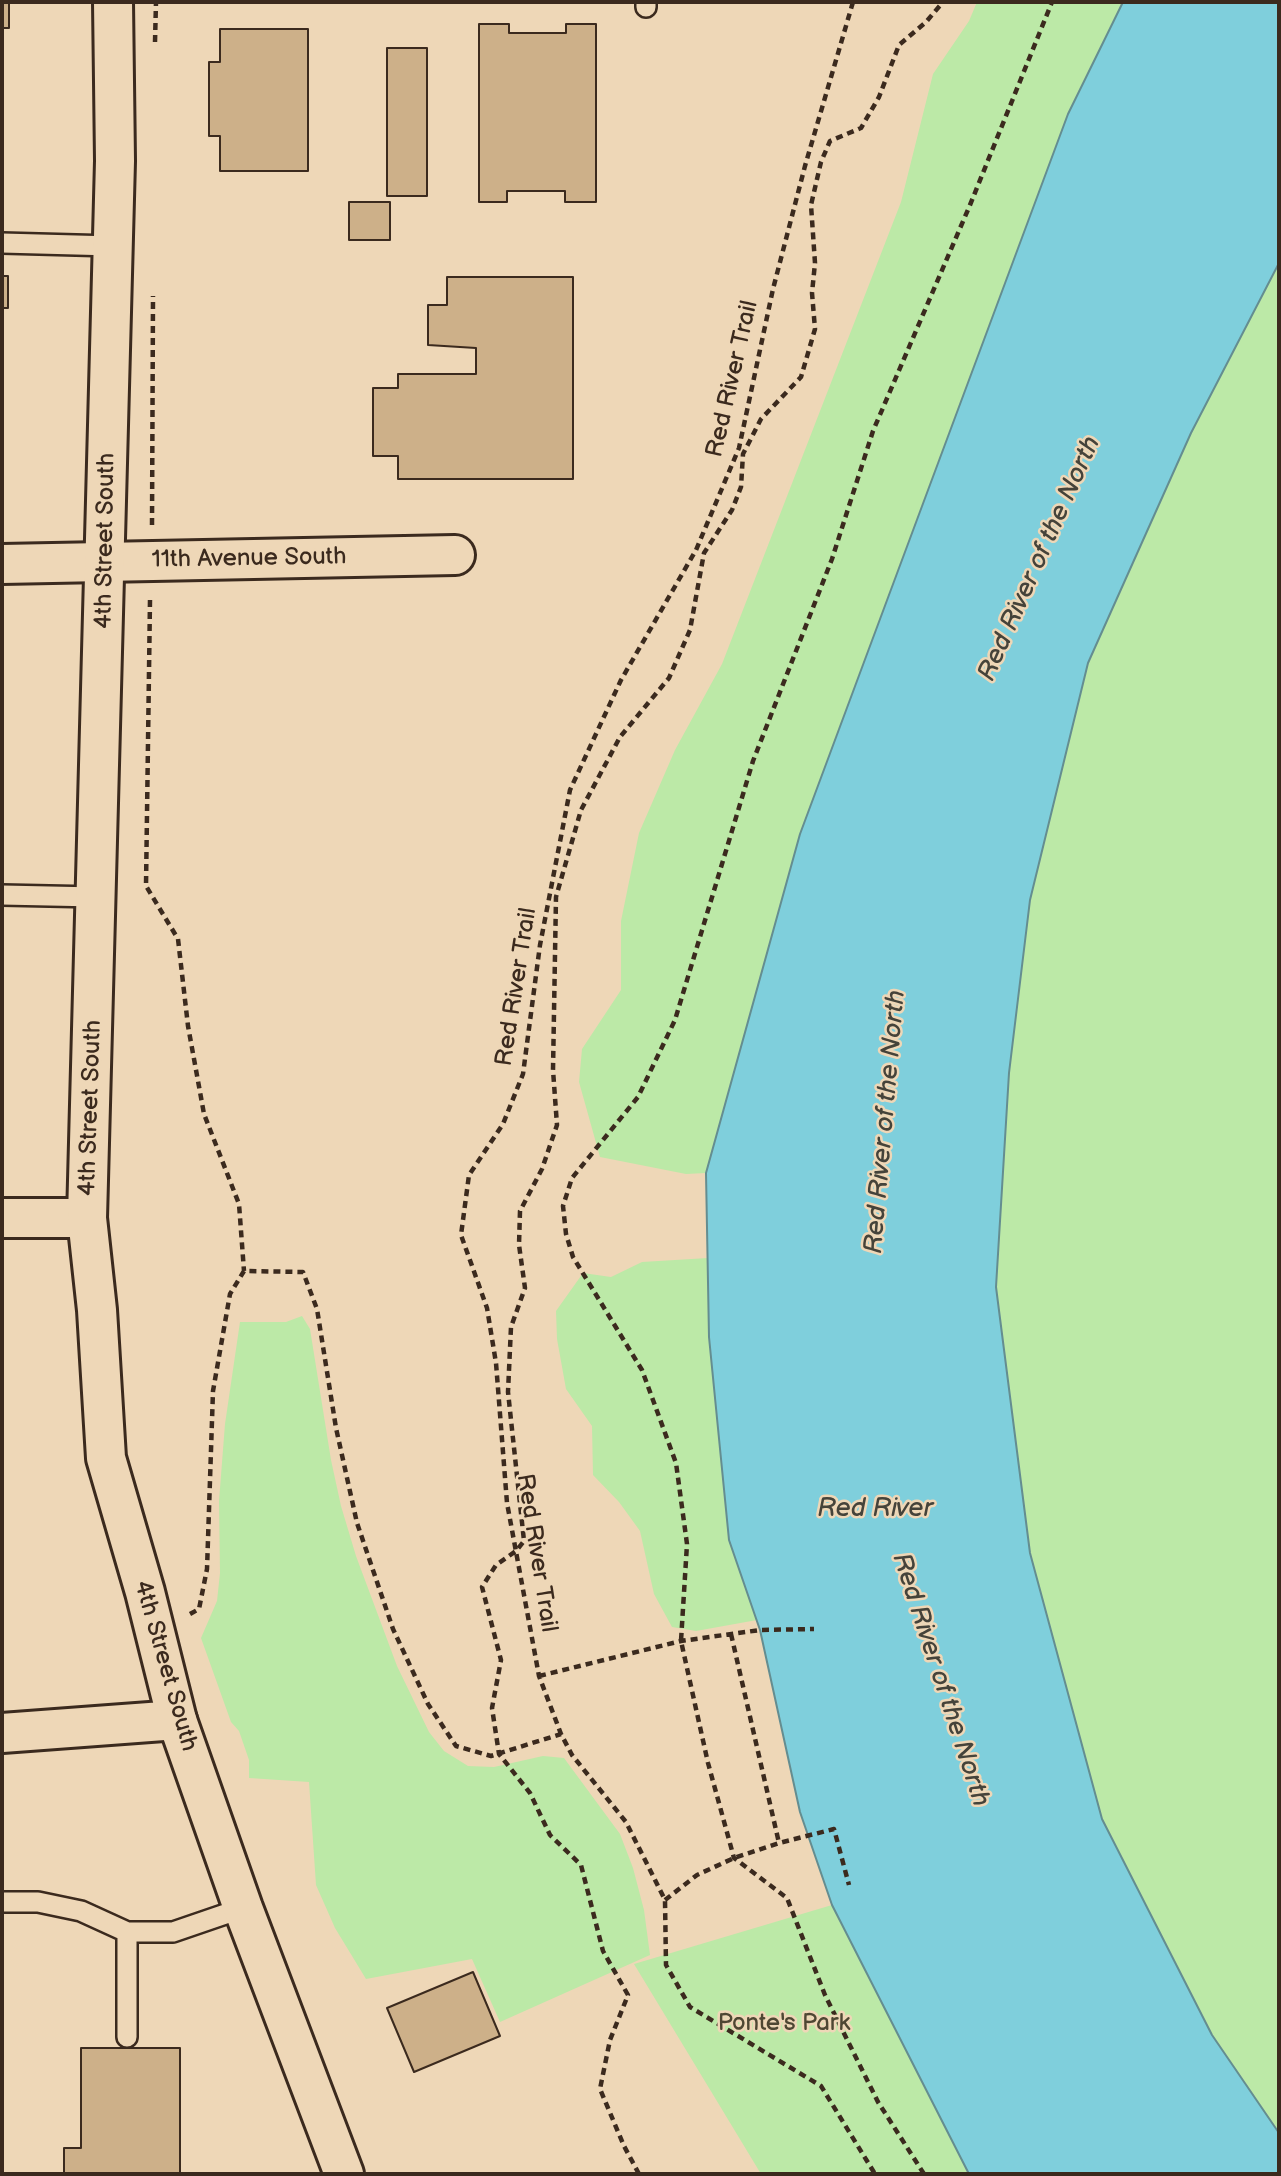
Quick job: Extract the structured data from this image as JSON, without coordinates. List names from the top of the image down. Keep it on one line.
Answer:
{"streets":{"street":["4th Street South","11th Avenue South"],"path":["Red River Trail"]},"crossings":[["4th Street South","11th Avenue South"]],"water":["Red River of the North","Red River"],"parks":["Ponte's Park"]}
